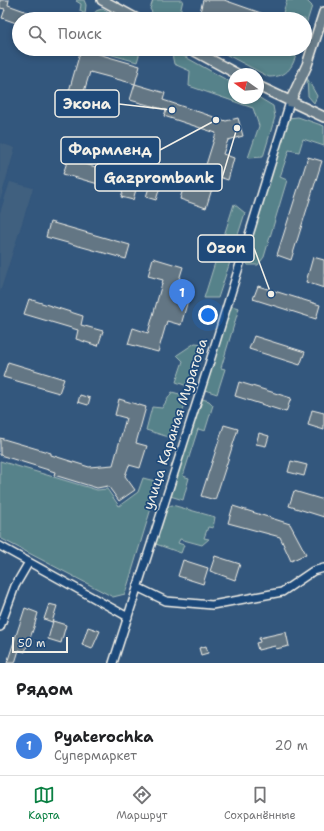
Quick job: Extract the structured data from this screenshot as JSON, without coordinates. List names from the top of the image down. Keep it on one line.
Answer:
{"streets":{"main road":["улица Караная Муратова"]},"places":["Экона","Фармленд","Gazprombank","Ozon"],"scale_bar":"50 m","north":"left","page":{"search":"Поиск","pins":"1","scale":"50 m","heading":"Рядом","list":[{"mark":"1","name":"Pyaterochka","note":"Супермаркет","value":"20 m"}],"nav":["Карта","Маршрут","Сохранённые"]}}
